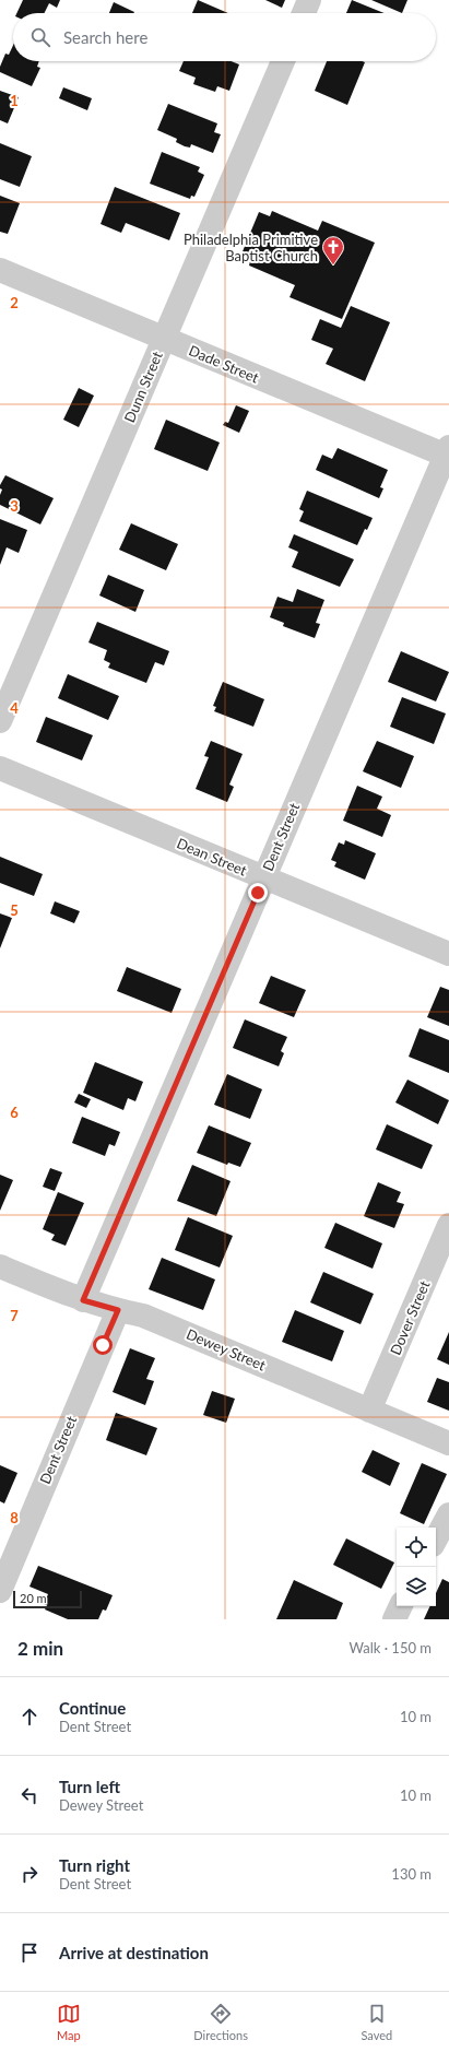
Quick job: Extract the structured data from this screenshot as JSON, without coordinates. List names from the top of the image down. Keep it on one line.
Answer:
{"streets":{"street":["Dade Street","Dunn Street","Dent Street","Dean Street","Dover Street","Dewey Street"]},"crossings":[["Dade Street","Dunn Street"],["Dade Street","Dent Street"],["Dent Street","Dean Street"],["Dent Street","Dewey Street"],["Dover Street","Dewey Street"]],"places":{"church":["Philadelphia Primitive Baptist Church"]},"scale_bar":"20 m","page":{"search":"Search here","scale":"20 m","heading":["2 min","Walk · 150 m"],"list":[["Continue","Dent Street","10 m"],["Turn left","Dewey Street","10 m"],["Turn right","Dent Street","130 m"],"Arrive at destination"],"nav":["Map","Directions","Saved"]},"grid":{"rows":["1","2","3","4","5","6","7","8"]}}
